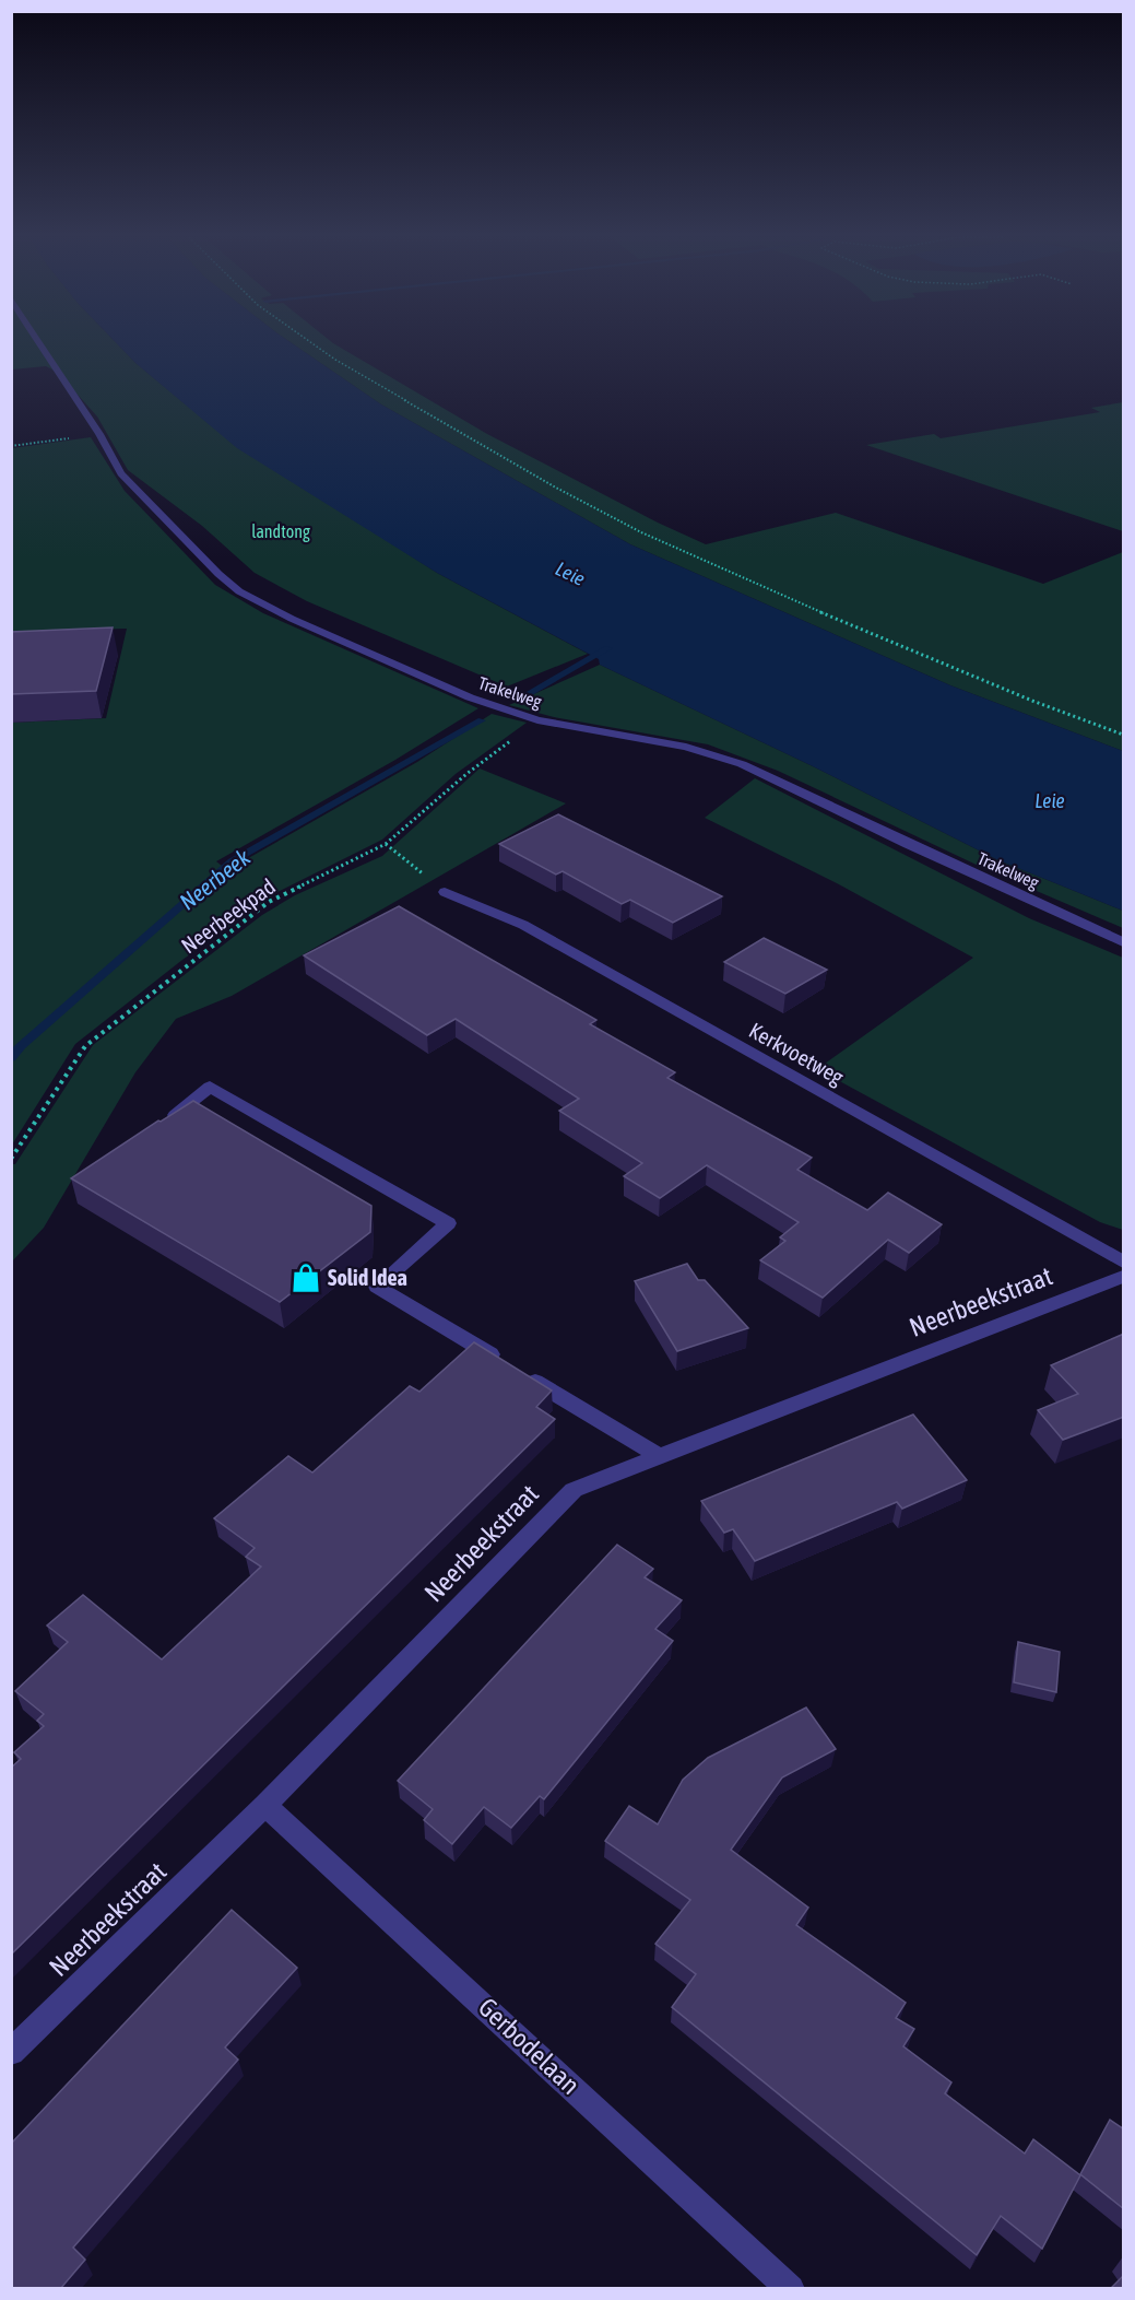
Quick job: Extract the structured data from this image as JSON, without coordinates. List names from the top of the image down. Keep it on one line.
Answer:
{"streets":{"street":["Trakelweg","Kerkvoetweg","Neerbeekstraat","Gerbodelaan"],"path":["Neerbeekpad"]},"crossings":[["Trakelweg","Neerbeekpad"],["Neerbeekstraat","Gerbodelaan"]],"water":["Leie","Neerbeek"],"parks":["landtong"],"places":{"shop":["Solid Idea"]}}
